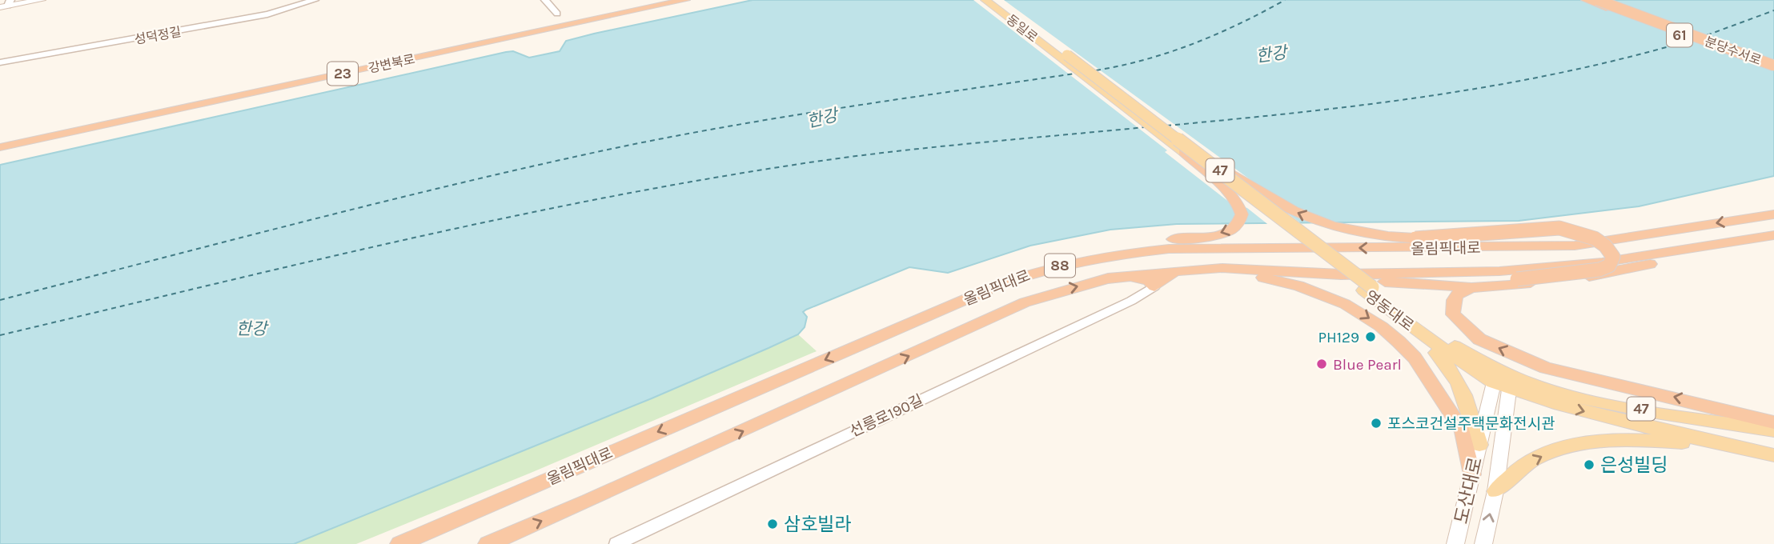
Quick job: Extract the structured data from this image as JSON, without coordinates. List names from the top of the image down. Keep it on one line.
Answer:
{"streets":{"highway":["61","분당수서로","강변북로","23","올림픽대로","88"],"main road":["동일로","47","영동대로","도산대로"],"street":["성덕정길","선릉로190길"]},"crossings":[["동일로","영동대로"],["영동대로","도산대로"]],"water":["한강"],"places":["PH129","Blue Pearl","포스코건설주택문화전시관","은성빌딩","삼호빌라"]}
